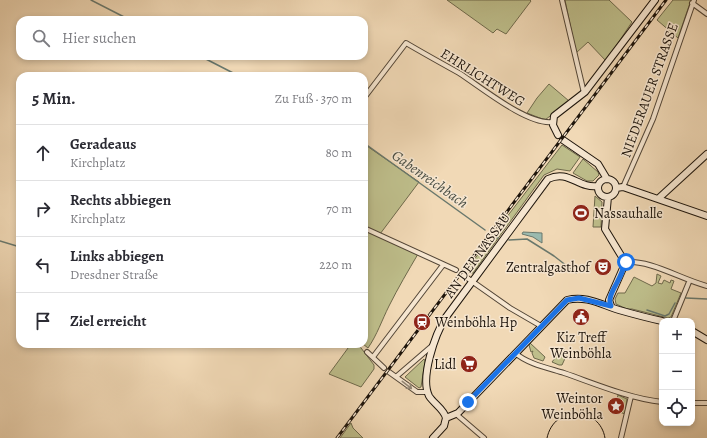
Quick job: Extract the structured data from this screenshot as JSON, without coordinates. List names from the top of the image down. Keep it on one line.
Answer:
{"streets":{"main road":["AN DER NASSAU"],"street":["EHRLICHTWEG","NIEDERAUER STRASSE"]},"water":["Gabenreichbach"],"places":{"sports":["Nassauhalle"],"theatre":["Zentralgasthof"],"public building":["Kiz Treff Weinböhla"],"station":["Weinböhla Hp"],"supermarket":["Lidl"],"place":["Weintor Weinböhla"]},"page":{"search":"Hier suchen","heading":["5 Min.","Zu Fuß · 370 m"],"list":[["Geradeaus","Kirchplatz","80 m"],["Rechts abbiegen","Kirchplatz","70 m"],["Links abbiegen","Dresdner Straße","220 m"],"Ziel erreicht"],"map_buttons":["+","−"]}}
